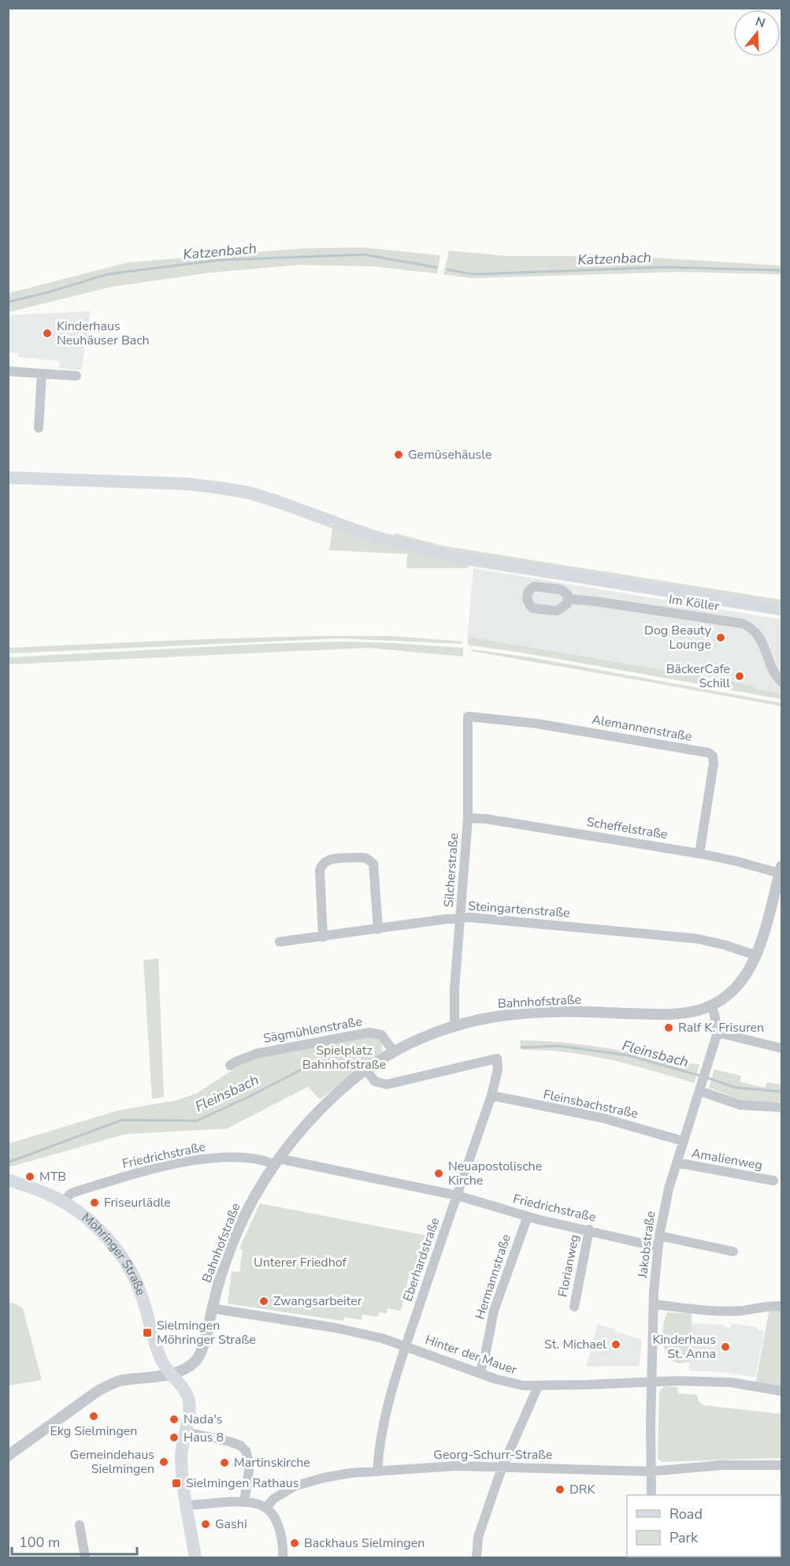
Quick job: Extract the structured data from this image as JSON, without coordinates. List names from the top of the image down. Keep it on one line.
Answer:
{"streets":{"main road":["Möhringer Straße"],"street":["Im Köller","Alemannenstraße","Scheffelstraße","Silcherstraße","Steingartenstraße","Bahnhofstraße","Sägmühlenstraße","Fleinsbachstraße","Friedrichstraße","Amalienweg","Jakobstraße","Eberhardstraße","Florianweg","Hermannstraße","Hinter der Mauer","Georg-Schurr-Straße"]},"crossings":[["Alemannenstraße","Scheffelstraße"],["Alemannenstraße","Silcherstraße"],["Scheffelstraße","Silcherstraße"],["Scheffelstraße","Bahnhofstraße"],["Silcherstraße","Steingartenstraße"],["Silcherstraße","Bahnhofstraße"],["Steingartenstraße","Bahnhofstraße"],["Bahnhofstraße","Sägmühlenstraße"],["Bahnhofstraße","Friedrichstraße"],["Bahnhofstraße","Jakobstraße"],["Bahnhofstraße","Möhringer Straße"],["Bahnhofstraße","Eberhardstraße"],["Bahnhofstraße","Hinter der Mauer"],["Fleinsbachstraße","Jakobstraße"],["Fleinsbachstraße","Eberhardstraße"],["Friedrichstraße","Jakobstraße"],["Friedrichstraße","Möhringer Straße"],["Friedrichstraße","Eberhardstraße"],["Friedrichstraße","Florianweg"],["Friedrichstraße","Hermannstraße"],["Amalienweg","Jakobstraße"],["Jakobstraße","Hinter der Mauer"],["Jakobstraße","Georg-Schurr-Straße"],["Eberhardstraße","Hinter der Mauer"],["Eberhardstraße","Georg-Schurr-Straße"],["Hermannstraße","Hinter der Mauer"]],"water":["Katzenbach","Fleinsbach"],"parks":["Spielplatz Bahnhofstraße","Unterer Friedhof"],"places":{"other":["Kinderhaus Neuhäuser Bach","Gemüsehäusle","Dog Beauty Lounge","BäckerCafe Schill","Ralf K. Frisuren","Neuapostolische Kirche","MTB","Friseurlädle","Zwangsarbeiter","St. Michael","Kinderhaus St. Anna","Ekg Sielmingen","Nada's","Haus 8","Gemeindehaus Sielmingen","Martinskirche","DRK","Gashi","Backhaus Sielmingen"],"transit":["Sielmingen Möhringer Straße","Sielmingen Rathaus"]},"legend":["Road","Park"],"scale_bar":"100 m","north":"top"}
